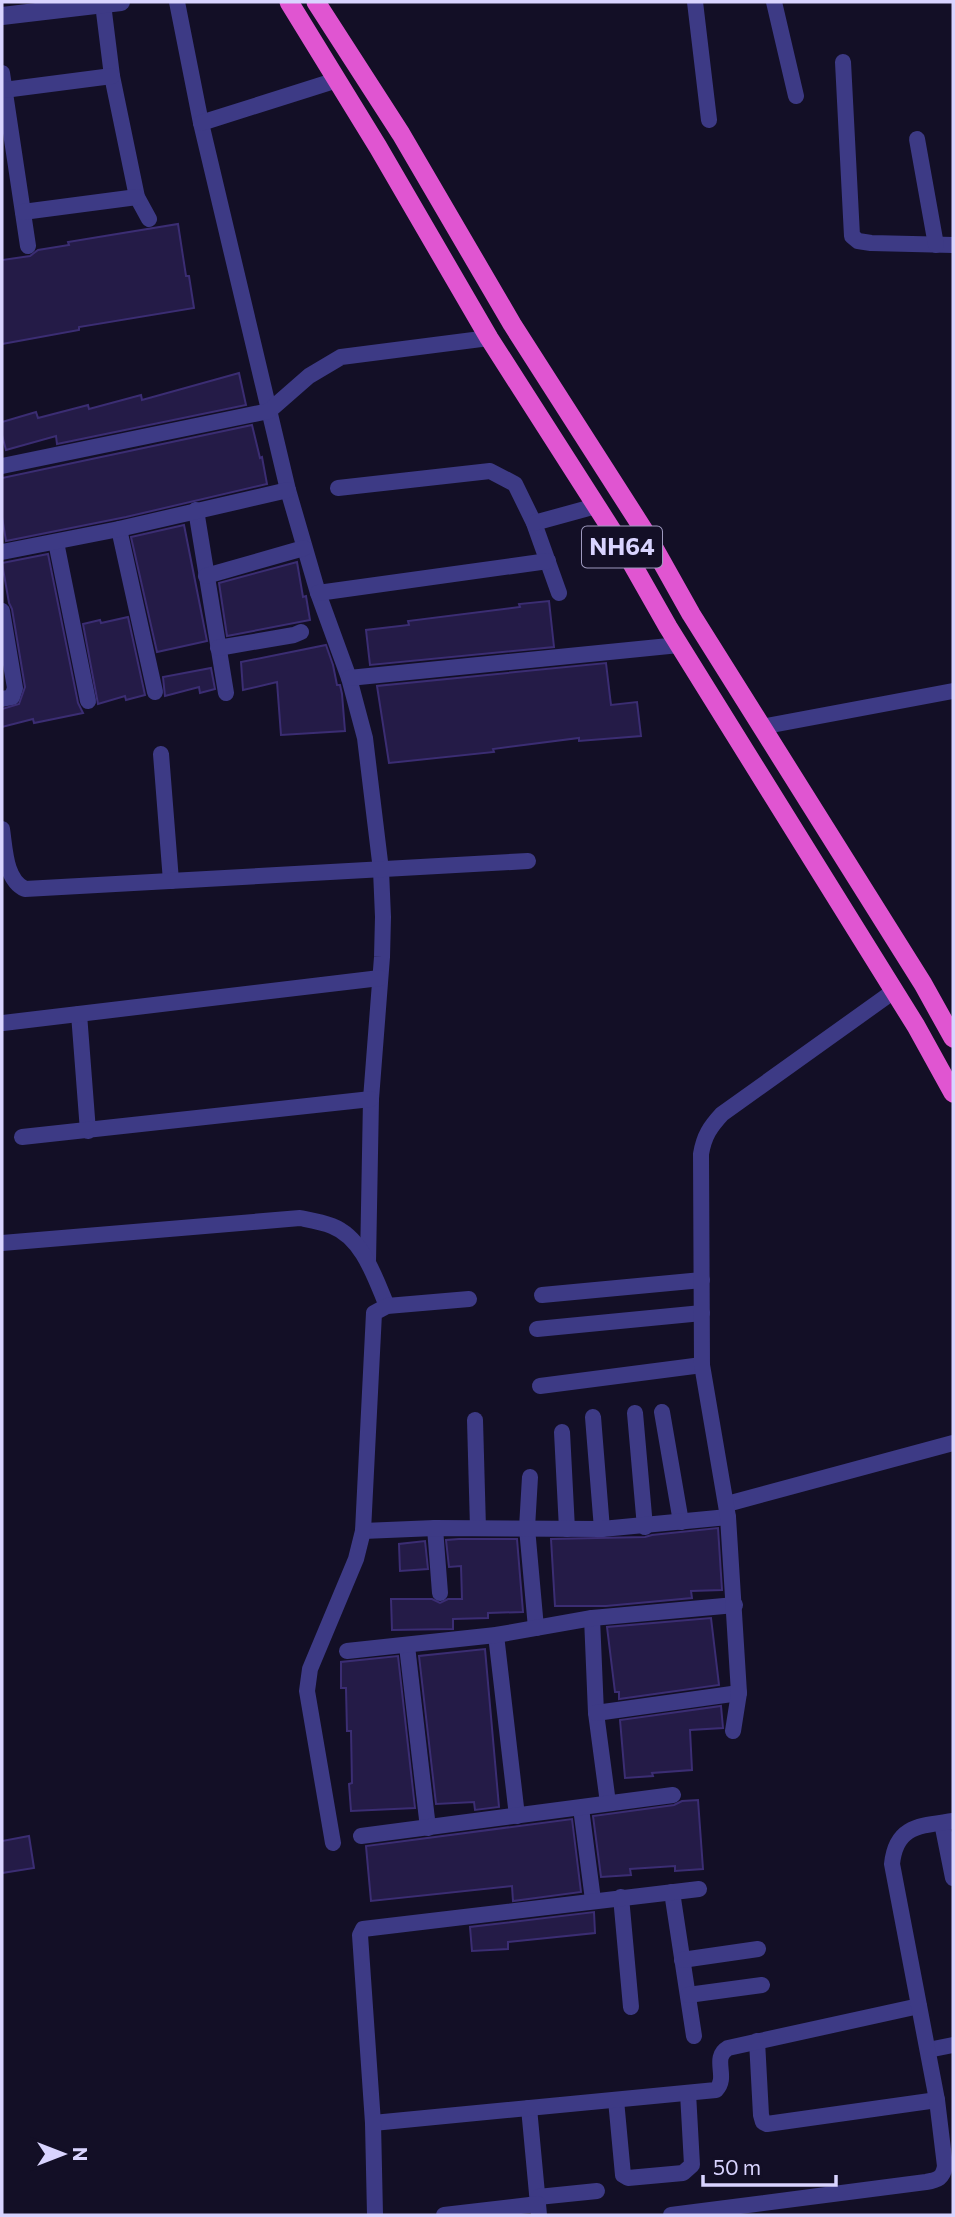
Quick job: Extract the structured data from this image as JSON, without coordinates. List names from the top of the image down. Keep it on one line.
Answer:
{"streets":{"highway":["NH64"]},"scale_bar":"50 m","north":"right"}
